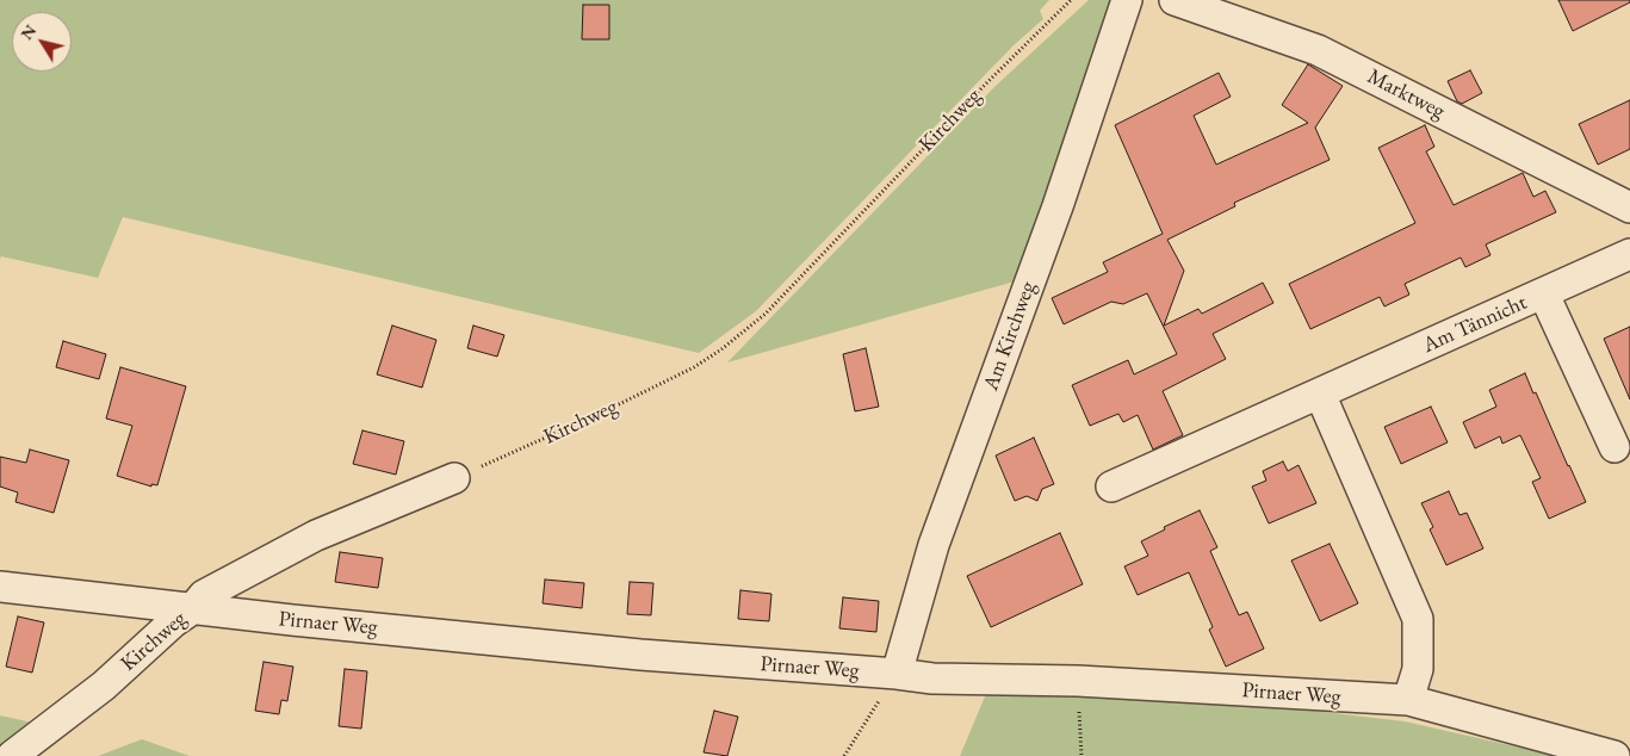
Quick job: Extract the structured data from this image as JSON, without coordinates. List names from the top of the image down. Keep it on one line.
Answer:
{"streets":{"street":["Marktweg","Kirchweg","Am Tännicht","Am Kirchweg","Pirnaer Weg"]},"crossings":[["Kirchweg","Pirnaer Weg"],["Am Kirchweg","Pirnaer Weg"]],"north":"top left"}
